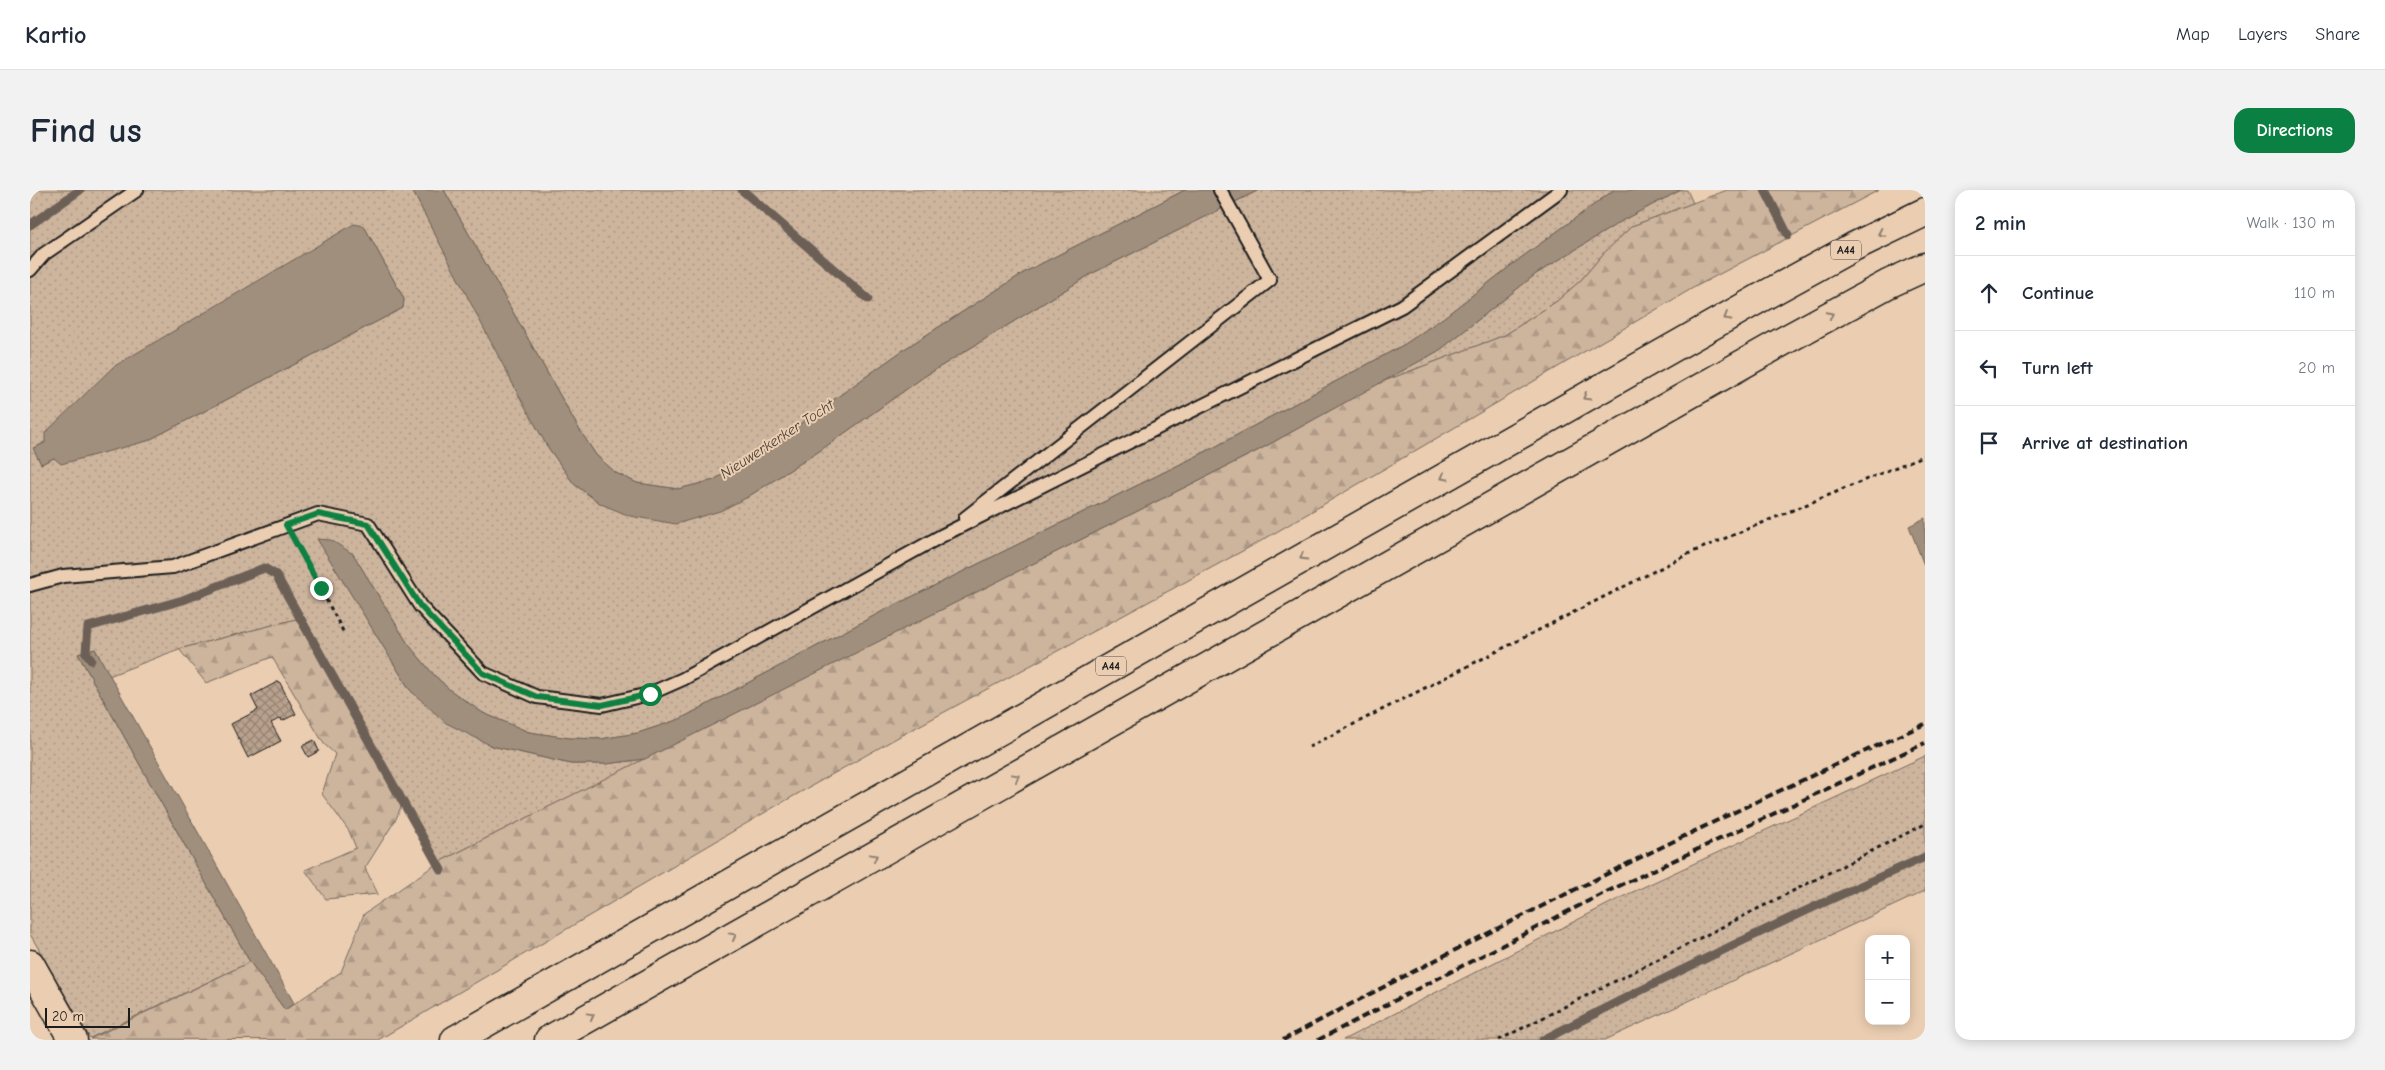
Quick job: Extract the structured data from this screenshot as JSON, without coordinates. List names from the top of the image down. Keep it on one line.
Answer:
{"streets":{"main road":["A44"]},"water":["Nieuwerkerker Tocht"],"scale_bar":"20 m","page":{"header":"Kartio","nav":["Map","Layers","Share"],"buttons":"Directions","title":"Find us","heading":["2 min","Walk · 130 m"],"list":[["Continue","110 m"],["Turn left","20 m"],"Arrive at destination"],"map_buttons":["+","−"],"scale":"20 m"}}
